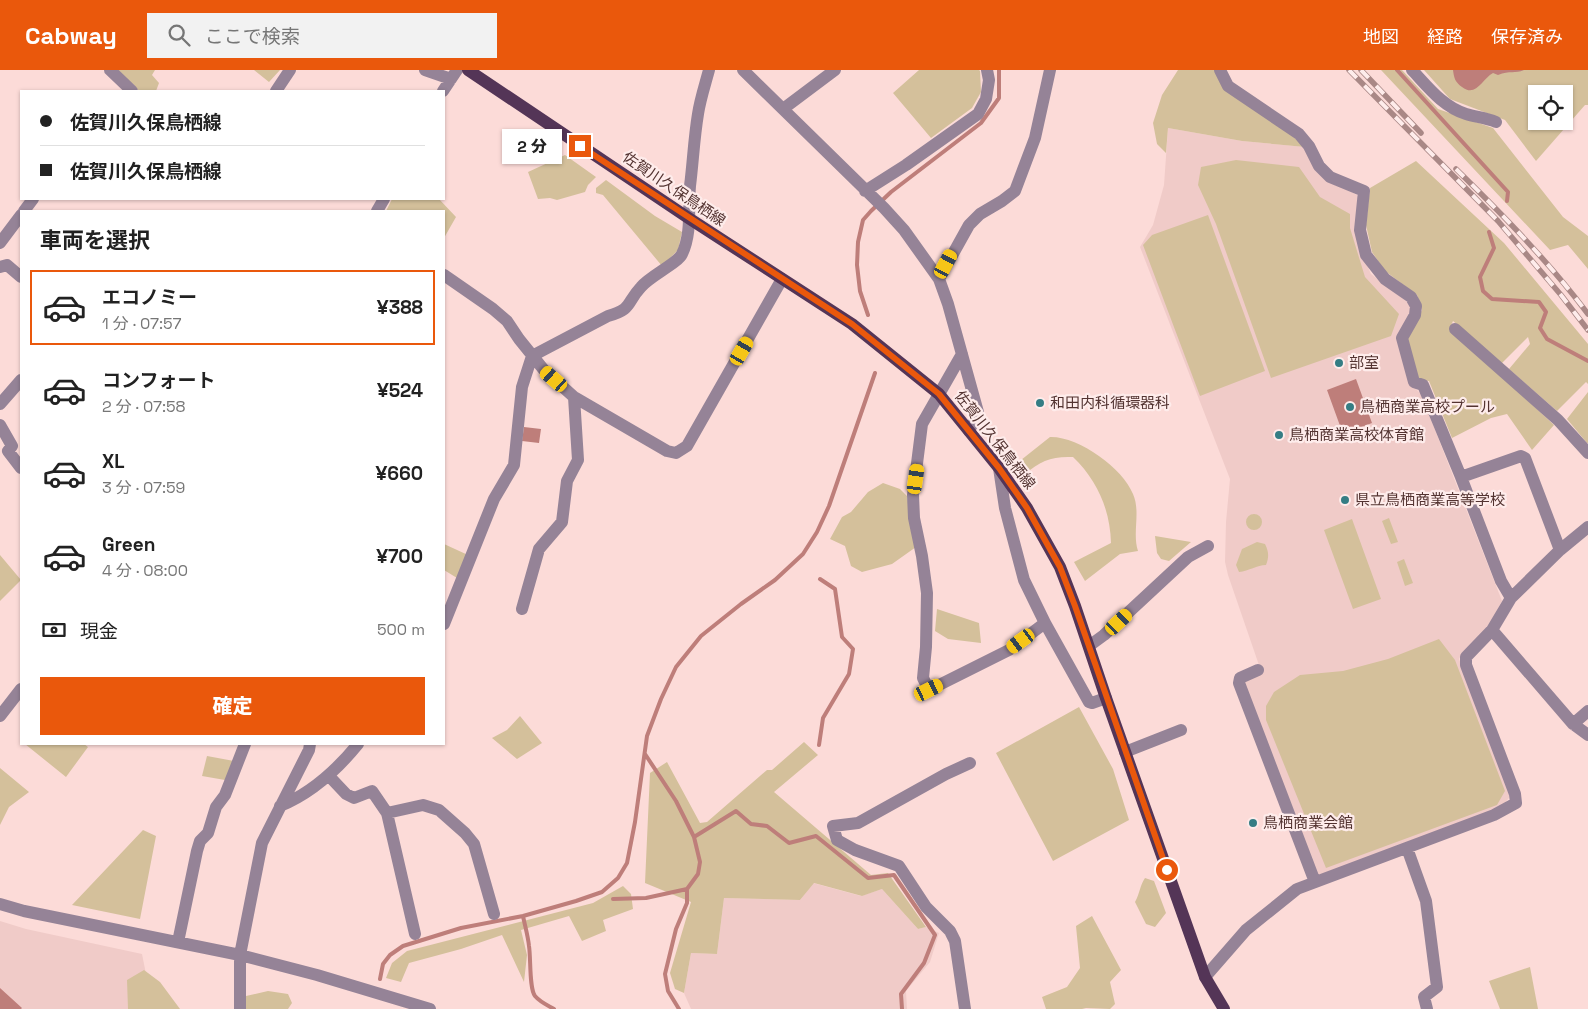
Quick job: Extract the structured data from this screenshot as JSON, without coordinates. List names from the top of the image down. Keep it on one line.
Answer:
{"streets":{"main road":["佐賀川久保鳥栖線"]},"places":["部室","和田内科循環器科","鳥栖商業高校プール","鳥栖商業高校体育館","県立鳥栖商業高等学校","鳥栖商業会館"],"page":{"header":"Cabway","search":"ここで検索","nav":["地図","経路","保存済み"],"banner":["佐賀川久保鳥栖線","佐賀川久保鳥栖線"],"bubble":"2 分","heading":"車両を選択","list":[{"name":"エコノミー","note":"1 分 · 07:57","value":"¥388"},{"name":"コンフォート","note":"2 分 · 07:58","value":"¥524"},{"name":"XL","note":"3 分 · 07:59","value":"¥660"},{"name":"Green","note":"4 分 · 08:00","value":"¥700"}],"pay":["現金","500 m"],"buttons":"確定"}}
